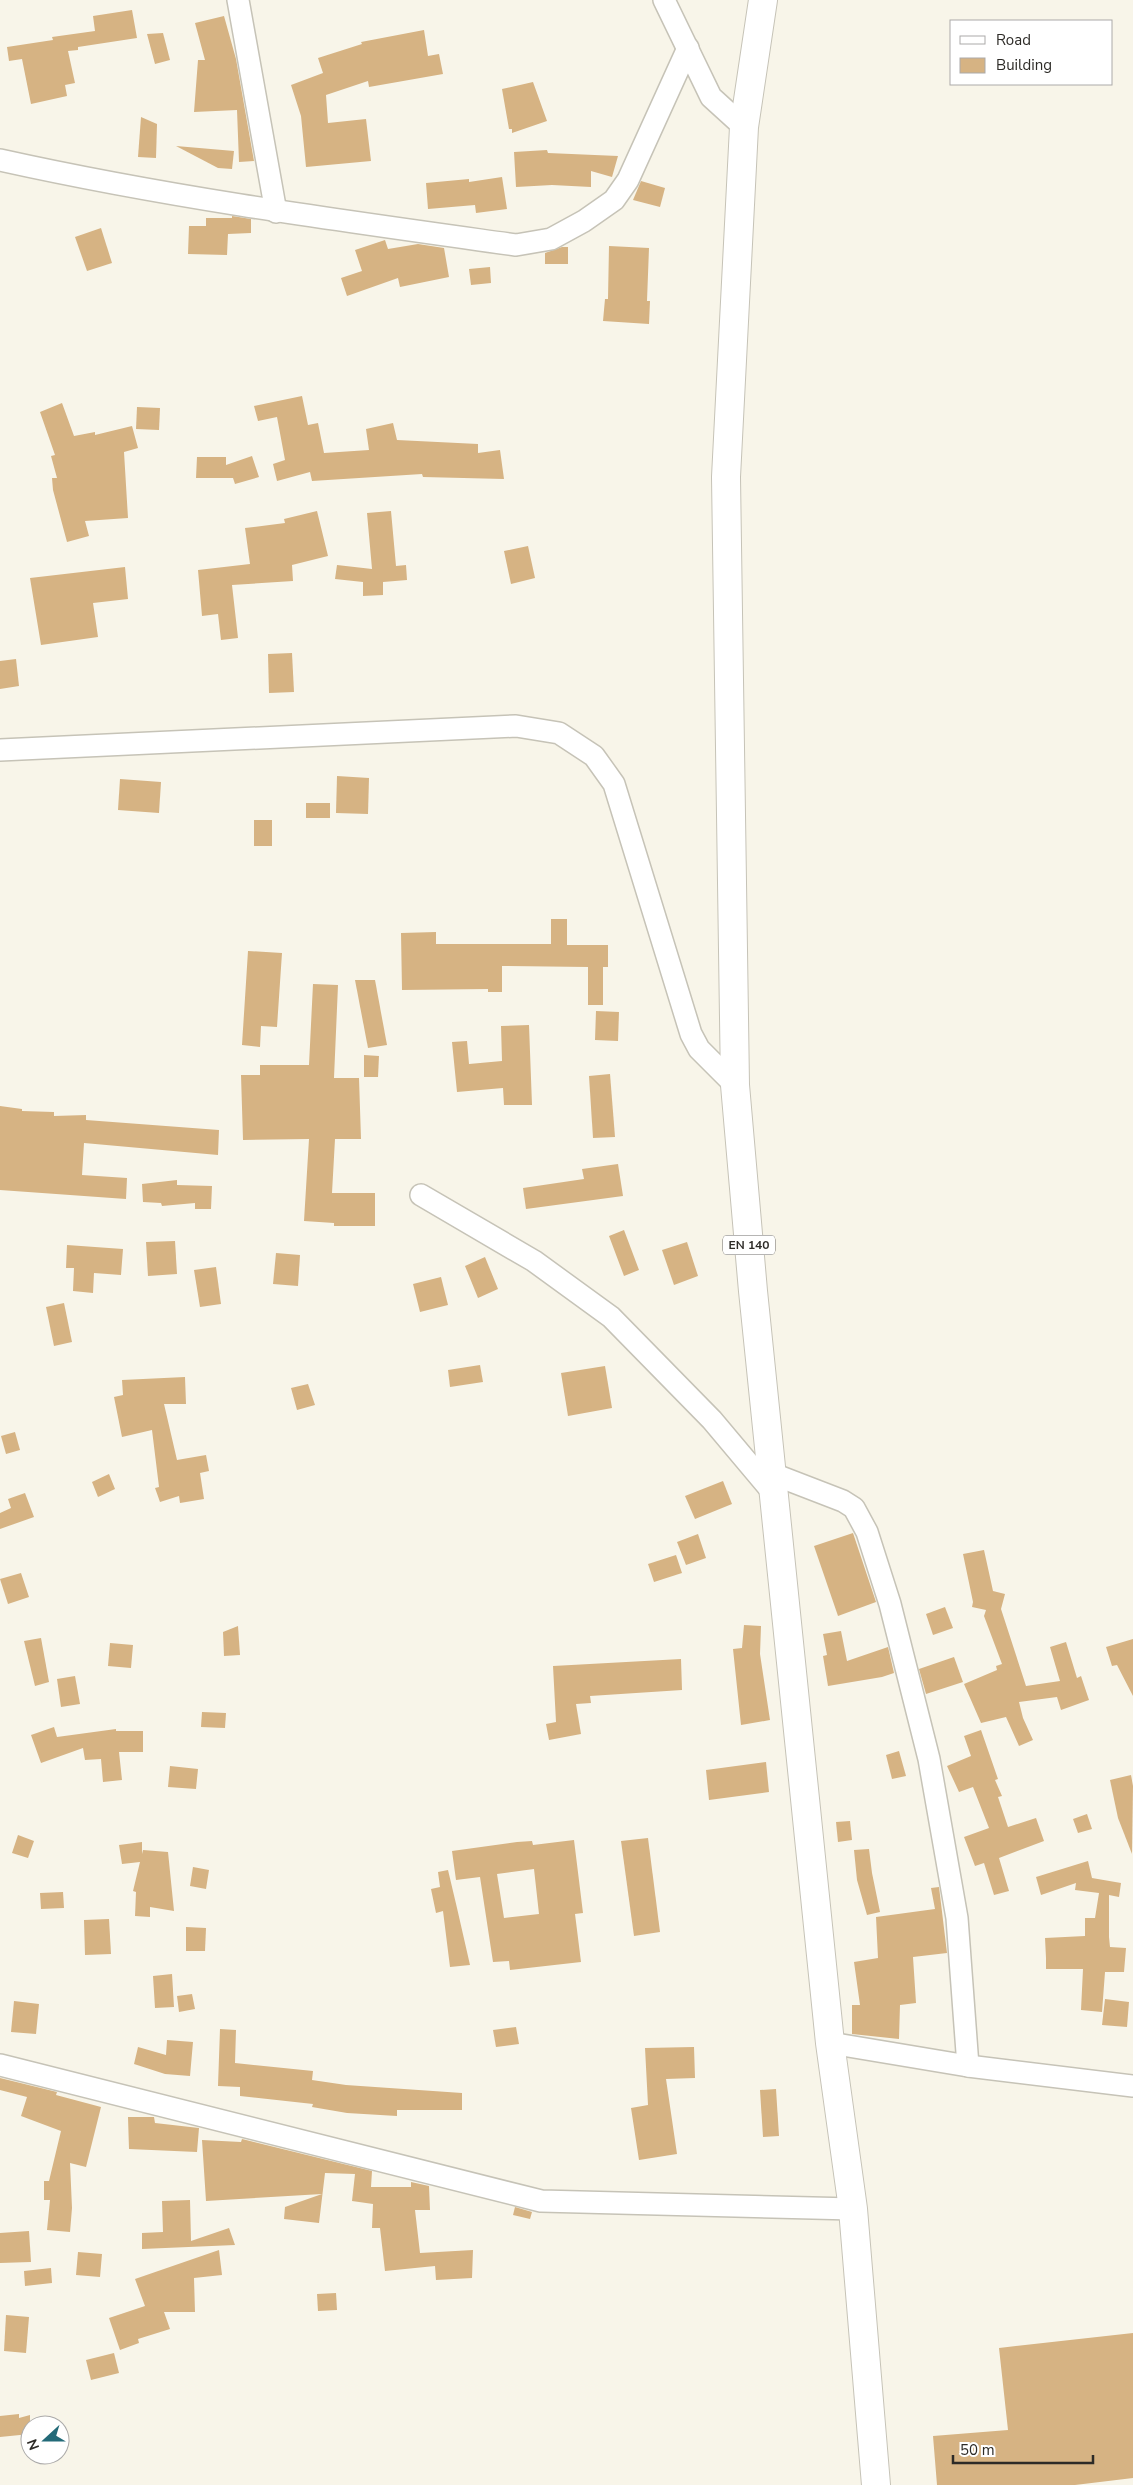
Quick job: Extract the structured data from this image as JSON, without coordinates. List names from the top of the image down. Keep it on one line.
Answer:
{"streets":{"main road":["EN 140"]},"legend":["Road","Building"],"scale_bar":"50 m","north":"left"}
